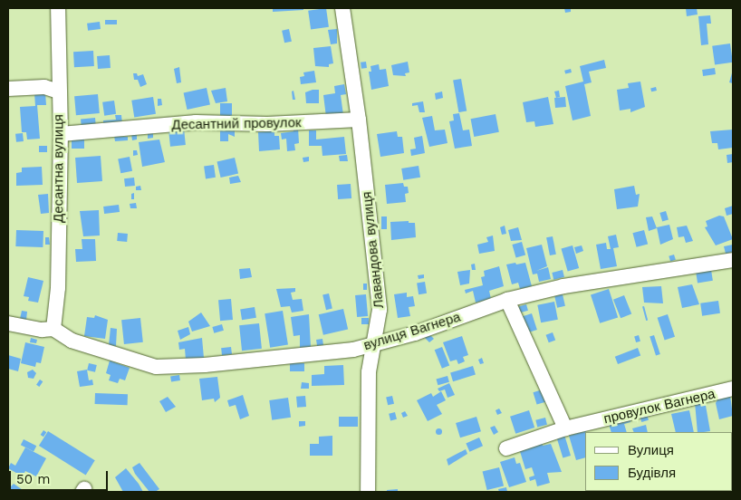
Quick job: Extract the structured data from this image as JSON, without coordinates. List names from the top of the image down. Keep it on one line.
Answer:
{"streets":{"street":["Десантний провулок","Десантна вулиця","Лавандова вулиця","вулиця Вагнера","провулок Вагнера"]},"crossings":[["Десантний провулок","Десантна вулиця"],["Десантний провулок","Лавандова вулиця"],["Десантна вулиця","вулиця Вагнера"],["Лавандова вулиця","вулиця Вагнера"]],"legend":["Вулиця","Будівля"],"scale_bar":"50 m"}
